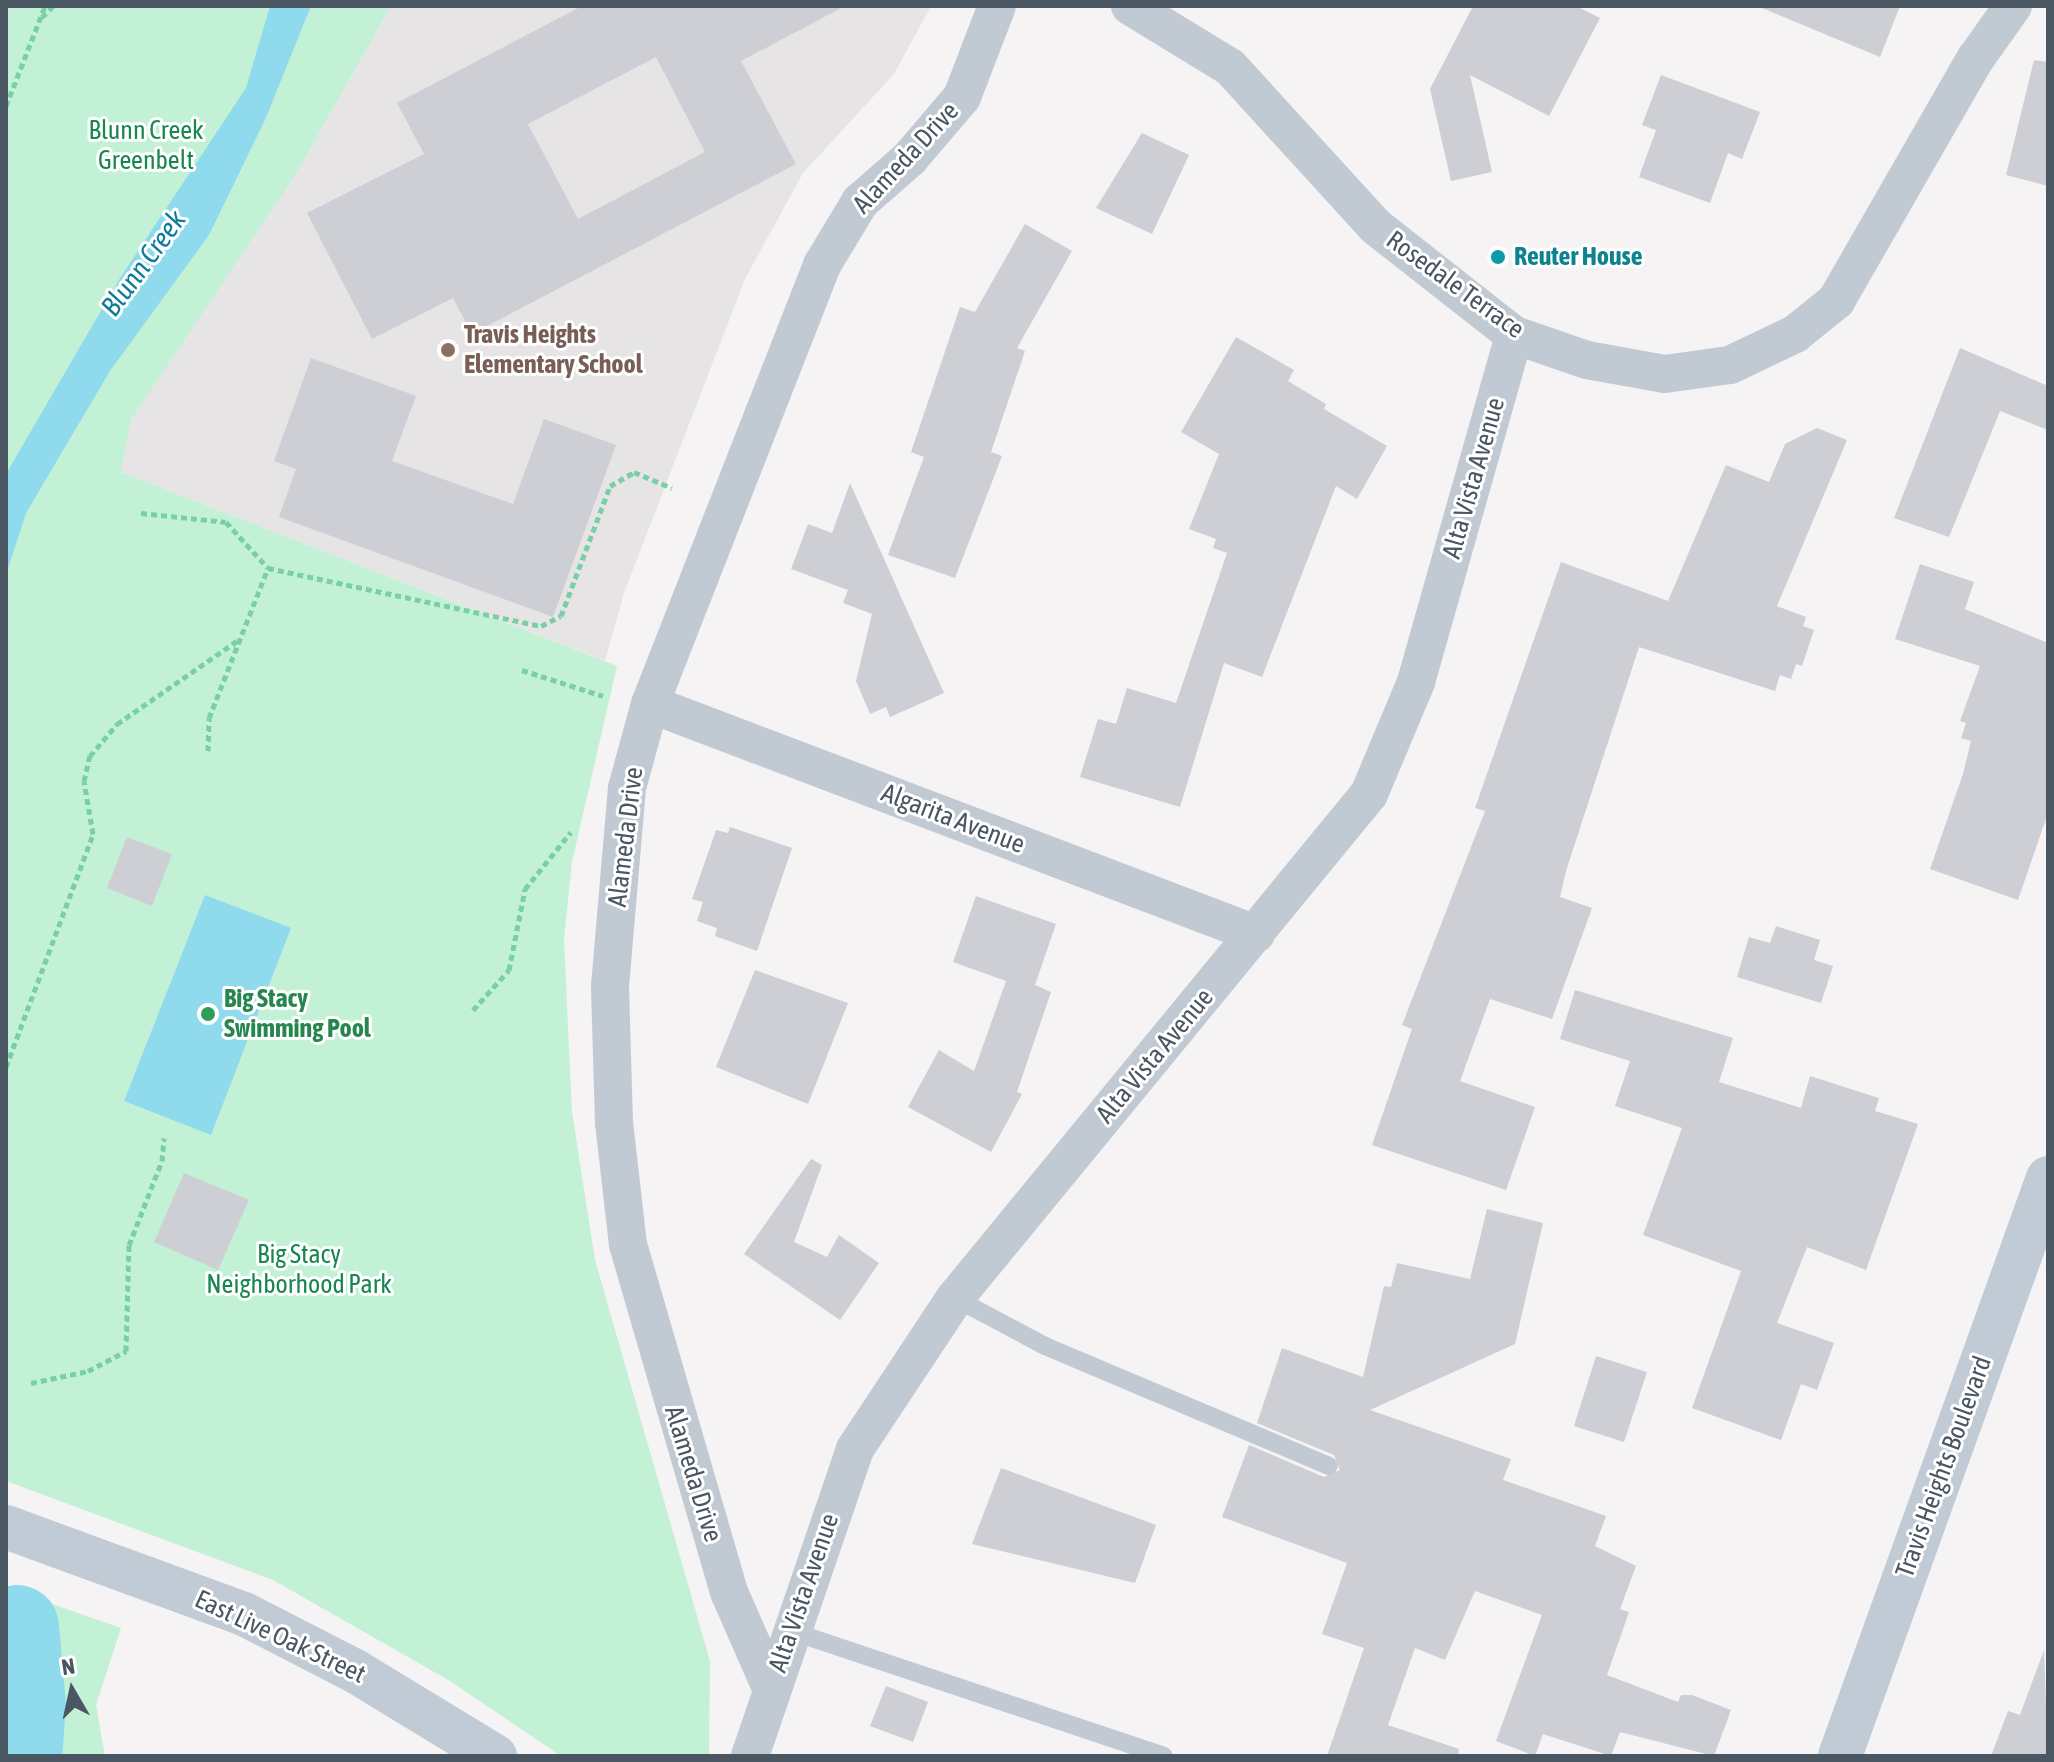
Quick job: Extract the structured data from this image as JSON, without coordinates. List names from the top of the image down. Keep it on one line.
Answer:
{"streets":{"street":["Alameda Drive","Rosedale Terrace","Alta Vista Avenue","Algarita Avenue","Travis Heights Boulevard","East Live Oak Street"]},"crossings":[["Alameda Drive","Alta Vista Avenue"],["Alameda Drive","Algarita Avenue"],["Rosedale Terrace","Alta Vista Avenue"],["Alta Vista Avenue","Algarita Avenue"]],"water":["Blunn Creek"],"parks":["Blunn Creek Greenbelt","Big Stacy Neighborhood Park"],"places":["Reuter House","Travis Heights Elementary School","Big Stacy Swimming Pool"],"north":"top"}
